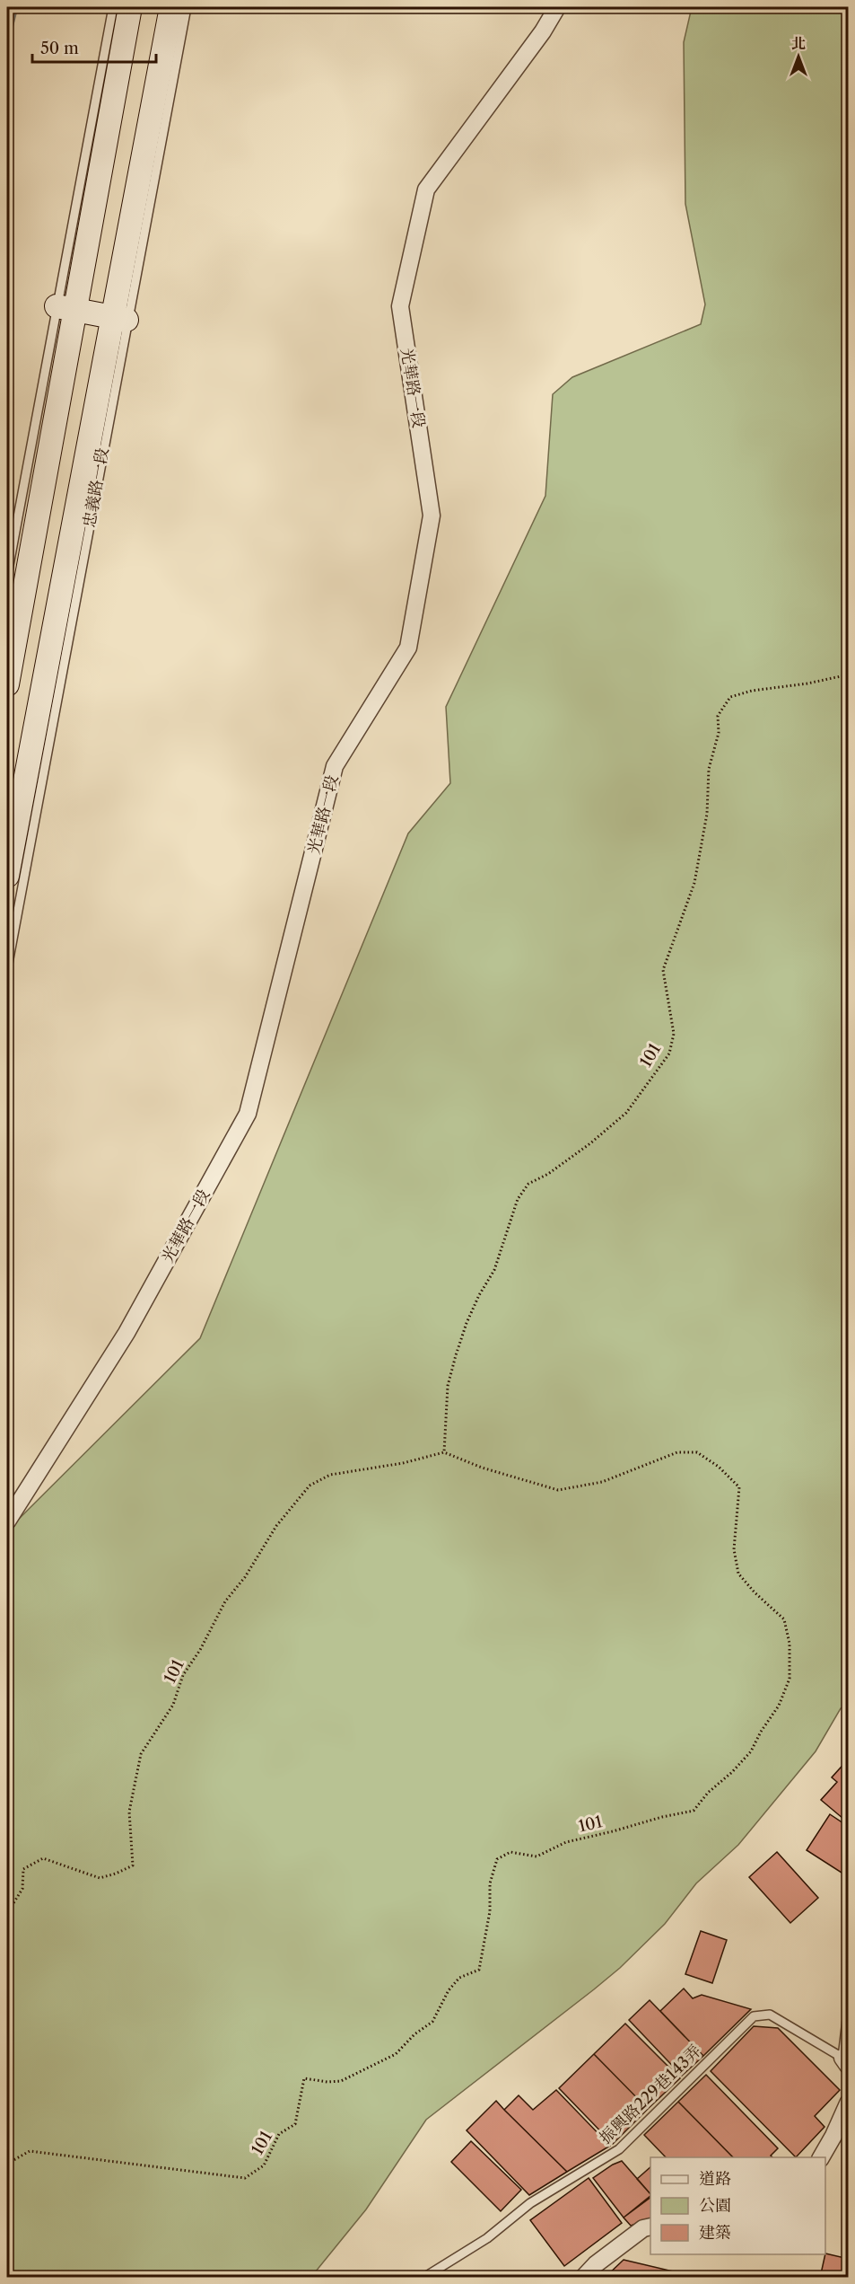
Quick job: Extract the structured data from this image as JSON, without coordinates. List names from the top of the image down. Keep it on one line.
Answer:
{"streets":{"main road":["忠義路一段"],"street":["光華路一段"],"lane":["振興路229巷143弄"],"path":["101"]},"legend":["道路","公園","建築"],"scale_bar":"50 m","north":"top"}
